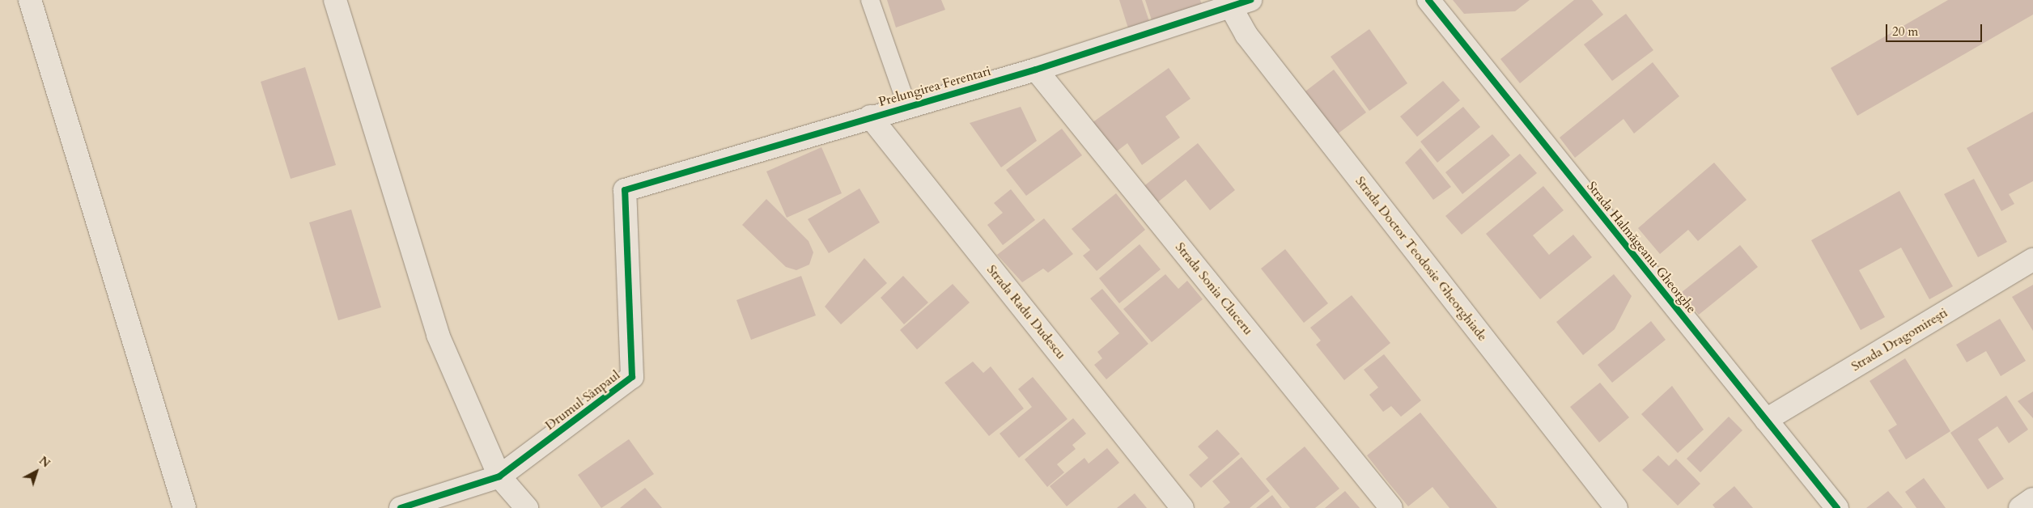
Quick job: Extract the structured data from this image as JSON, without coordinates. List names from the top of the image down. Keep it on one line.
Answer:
{"streets":{"street":["Prelungirea Ferentari","Strada Halmăgeanu Gheorghe","Strada Doctor Teodosie Gheorghiade","Strada Sonia Cluceru","Strada Radu Dudescu","Strada Dragomirești","Drumul Sânpaul"]},"crossings":[["Prelungirea Ferentari","Strada Doctor Teodosie Gheorghiade"],["Prelungirea Ferentari","Strada Sonia Cluceru"],["Prelungirea Ferentari","Strada Radu Dudescu"],["Prelungirea Ferentari","Drumul Sânpaul"],["Strada Halmăgeanu Gheorghe","Strada Dragomirești"]],"scale_bar":"20 m","north":"top right"}
